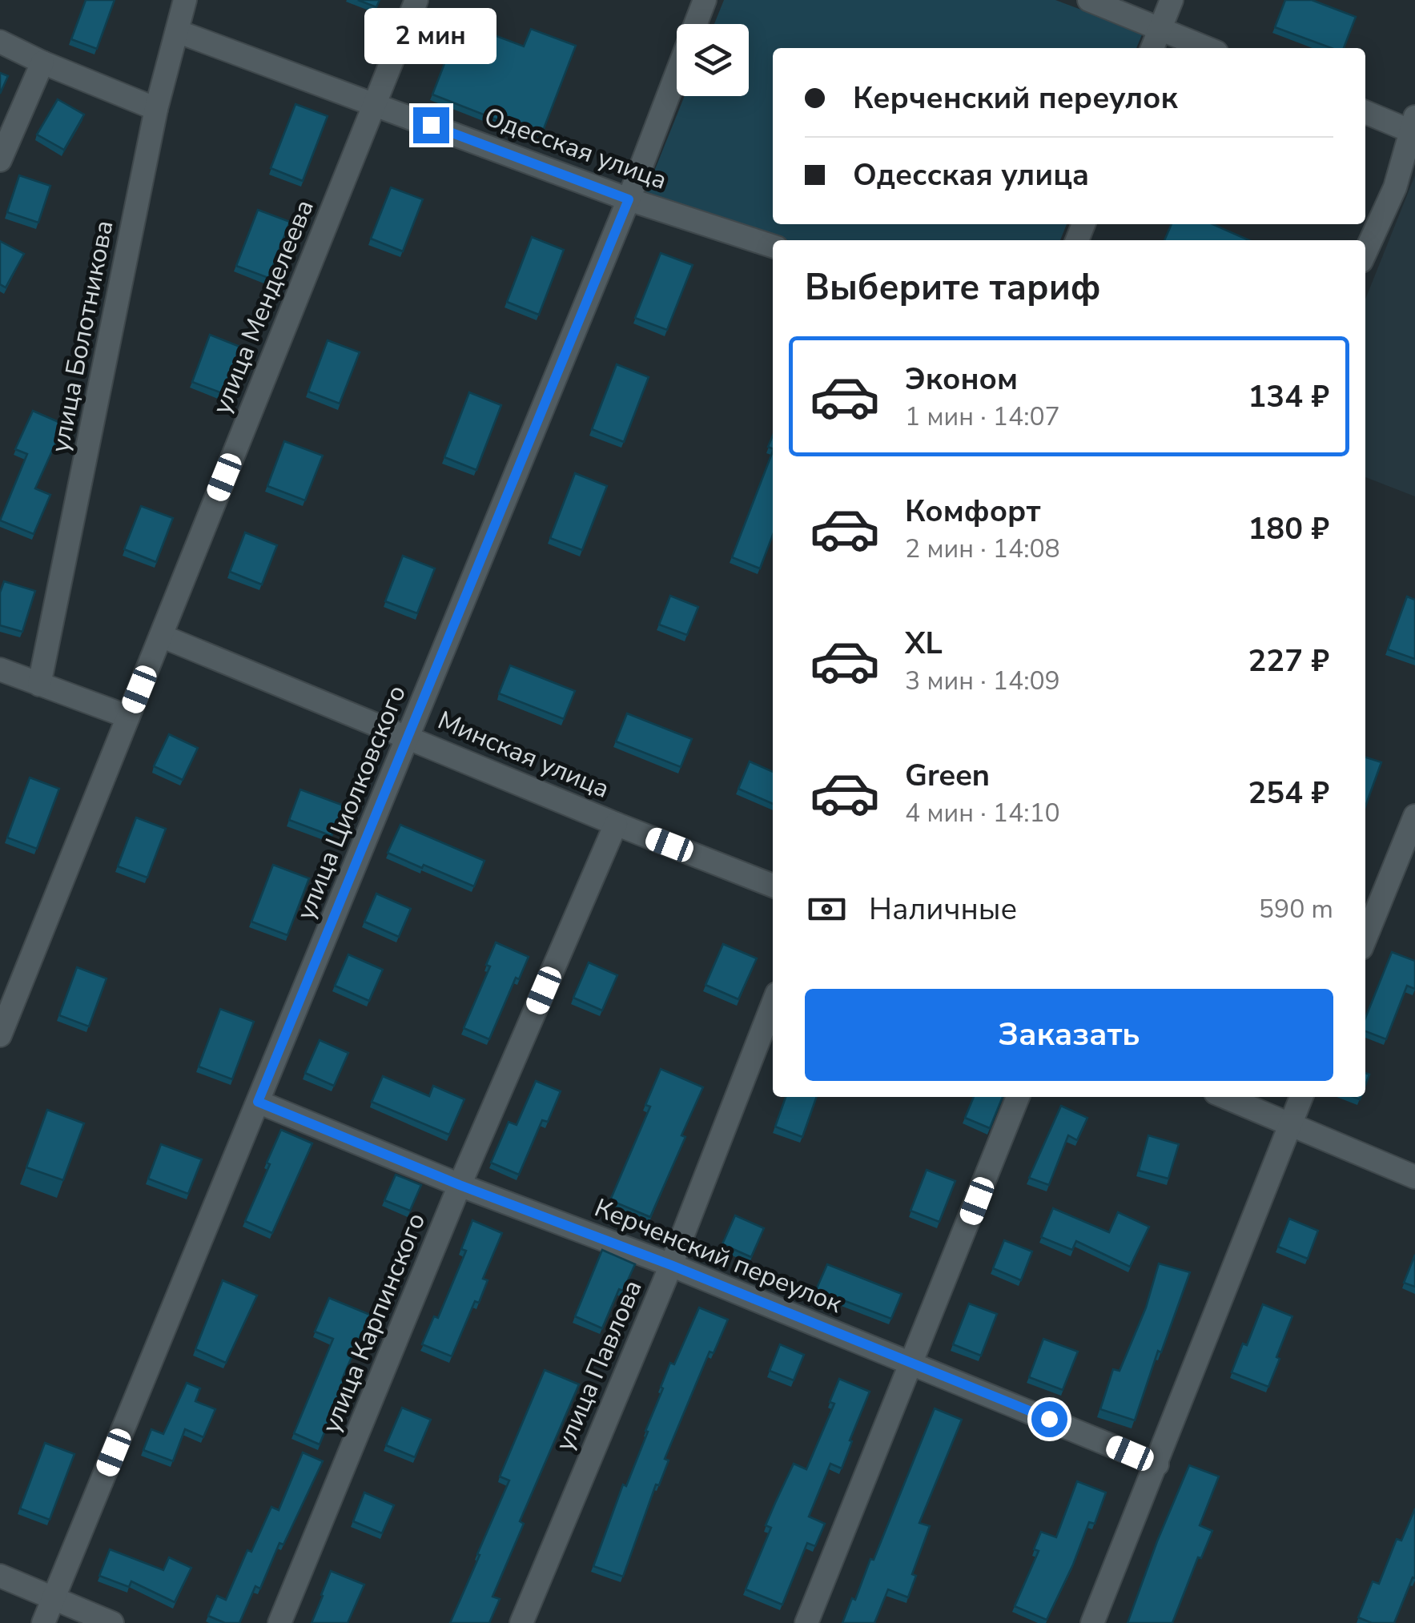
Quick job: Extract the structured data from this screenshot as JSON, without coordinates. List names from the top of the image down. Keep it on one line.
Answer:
{"streets":{"street":["Одесская улица","улица Менделеева","улица Болотникова","Минская улица","улица Циолковского","Керченский переулок","улица Карпинского","улица Павлова"]},"crossings":[["Одесская улица","улица Менделеева"],["Одесская улица","улица Болотникова"],["Одесская улица","улица Циолковского"],["улица Менделеева","Минская улица"],["Минская улица","улица Циолковского"],["Минская улица","улица Карпинского"],["улица Циолковского","Керченский переулок"],["Керченский переулок","улица Карпинского"],["Керченский переулок","улица Павлова"]],"page":{"bubble":"2 мин","banner":["Керченский переулок","Одесская улица"],"heading":"Выберите тариф","list":[{"name":"Эконом","note":"1 мин · 14:07","value":"134 ₽"},{"name":"Комфорт","note":"2 мин · 14:08","value":"180 ₽"},{"name":"XL","note":"3 мин · 14:09","value":"227 ₽"},{"name":"Green","note":"4 мин · 14:10","value":"254 ₽"}],"pay":["Наличные","590 m"],"buttons":"Заказать"}}
